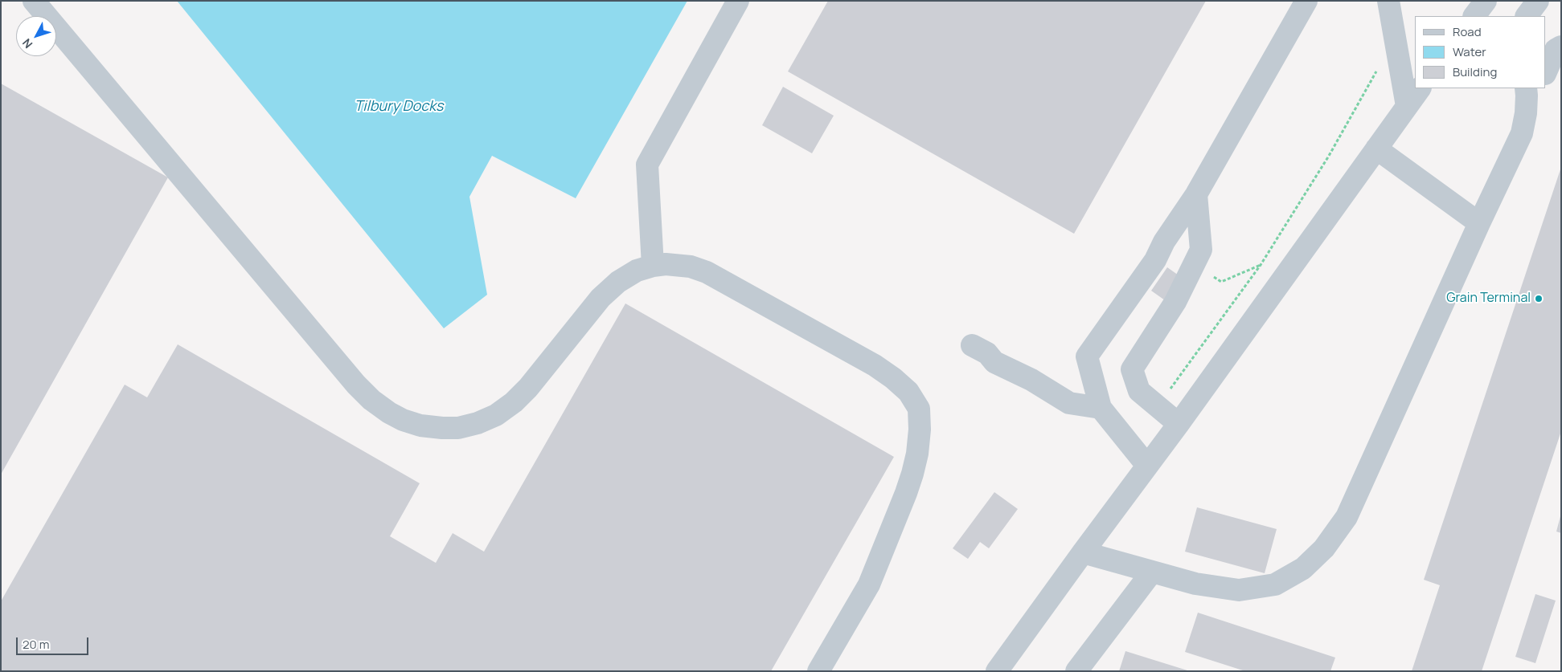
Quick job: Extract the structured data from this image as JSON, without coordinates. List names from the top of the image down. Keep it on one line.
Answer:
{"water":["Tilbury Docks"],"places":["Grain Terminal"],"legend":["Road","Water","Building"],"scale_bar":"20 m","north":"bottom left"}
